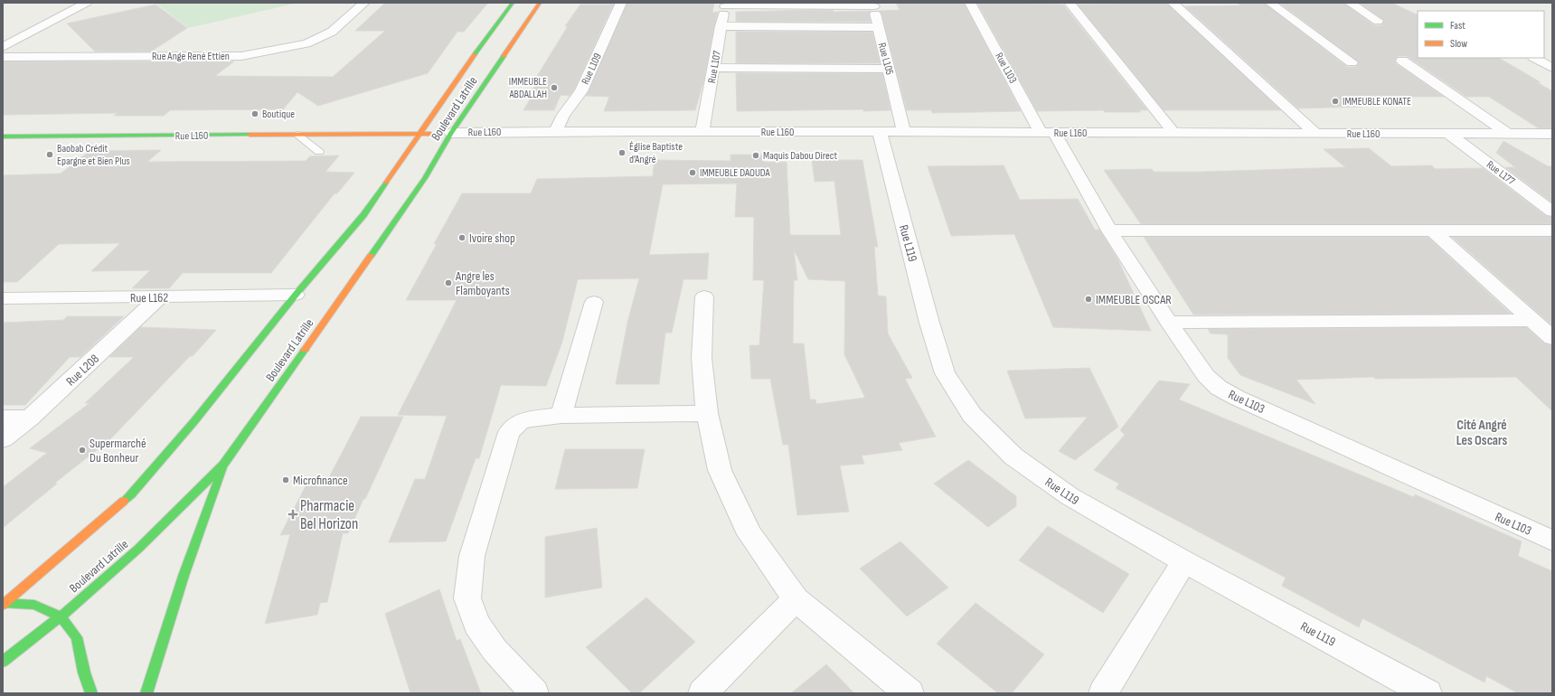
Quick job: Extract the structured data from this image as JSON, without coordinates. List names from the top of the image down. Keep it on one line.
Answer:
{"streets":{"main road":["Boulevard Latrille","Rue L160"],"street":["Rue Ange René Ettien","Rue L105","Rue L107","Rue L103","Rue L109","Rue L177","Rue L119","Rue L162","Rue L208"]},"crossings":[["Rue L105","Rue L160"],["Rue L107","Rue L160"],["Rue L103","Rue L160"],["Rue L109","Rue L160"],["Boulevard Latrille","Rue L160"],["Boulevard Latrille","Rue L162"],["Rue L160","Rue L177"],["Rue L160","Rue L119"],["Rue L162","Rue L208"]],"districts":["Cité Angré Les Oscars"],"places":{"other":["IMMEUBLE ABDALLAH","IMMEUBLE KONATE","Boutique","Église Baptiste d’Angré","Baobab Crédit Epargne et Bien Plus","Maquis Dabou Direct","IMMEUBLE DAOUDA","Ivoire shop","Angre les Flamboyants","IMMEUBLE OSCAR","Supermarché Du Bonheur","Microfinance"],"health":["Pharmacie Bel Horizon"]},"legend":["Fast","Slow"]}
